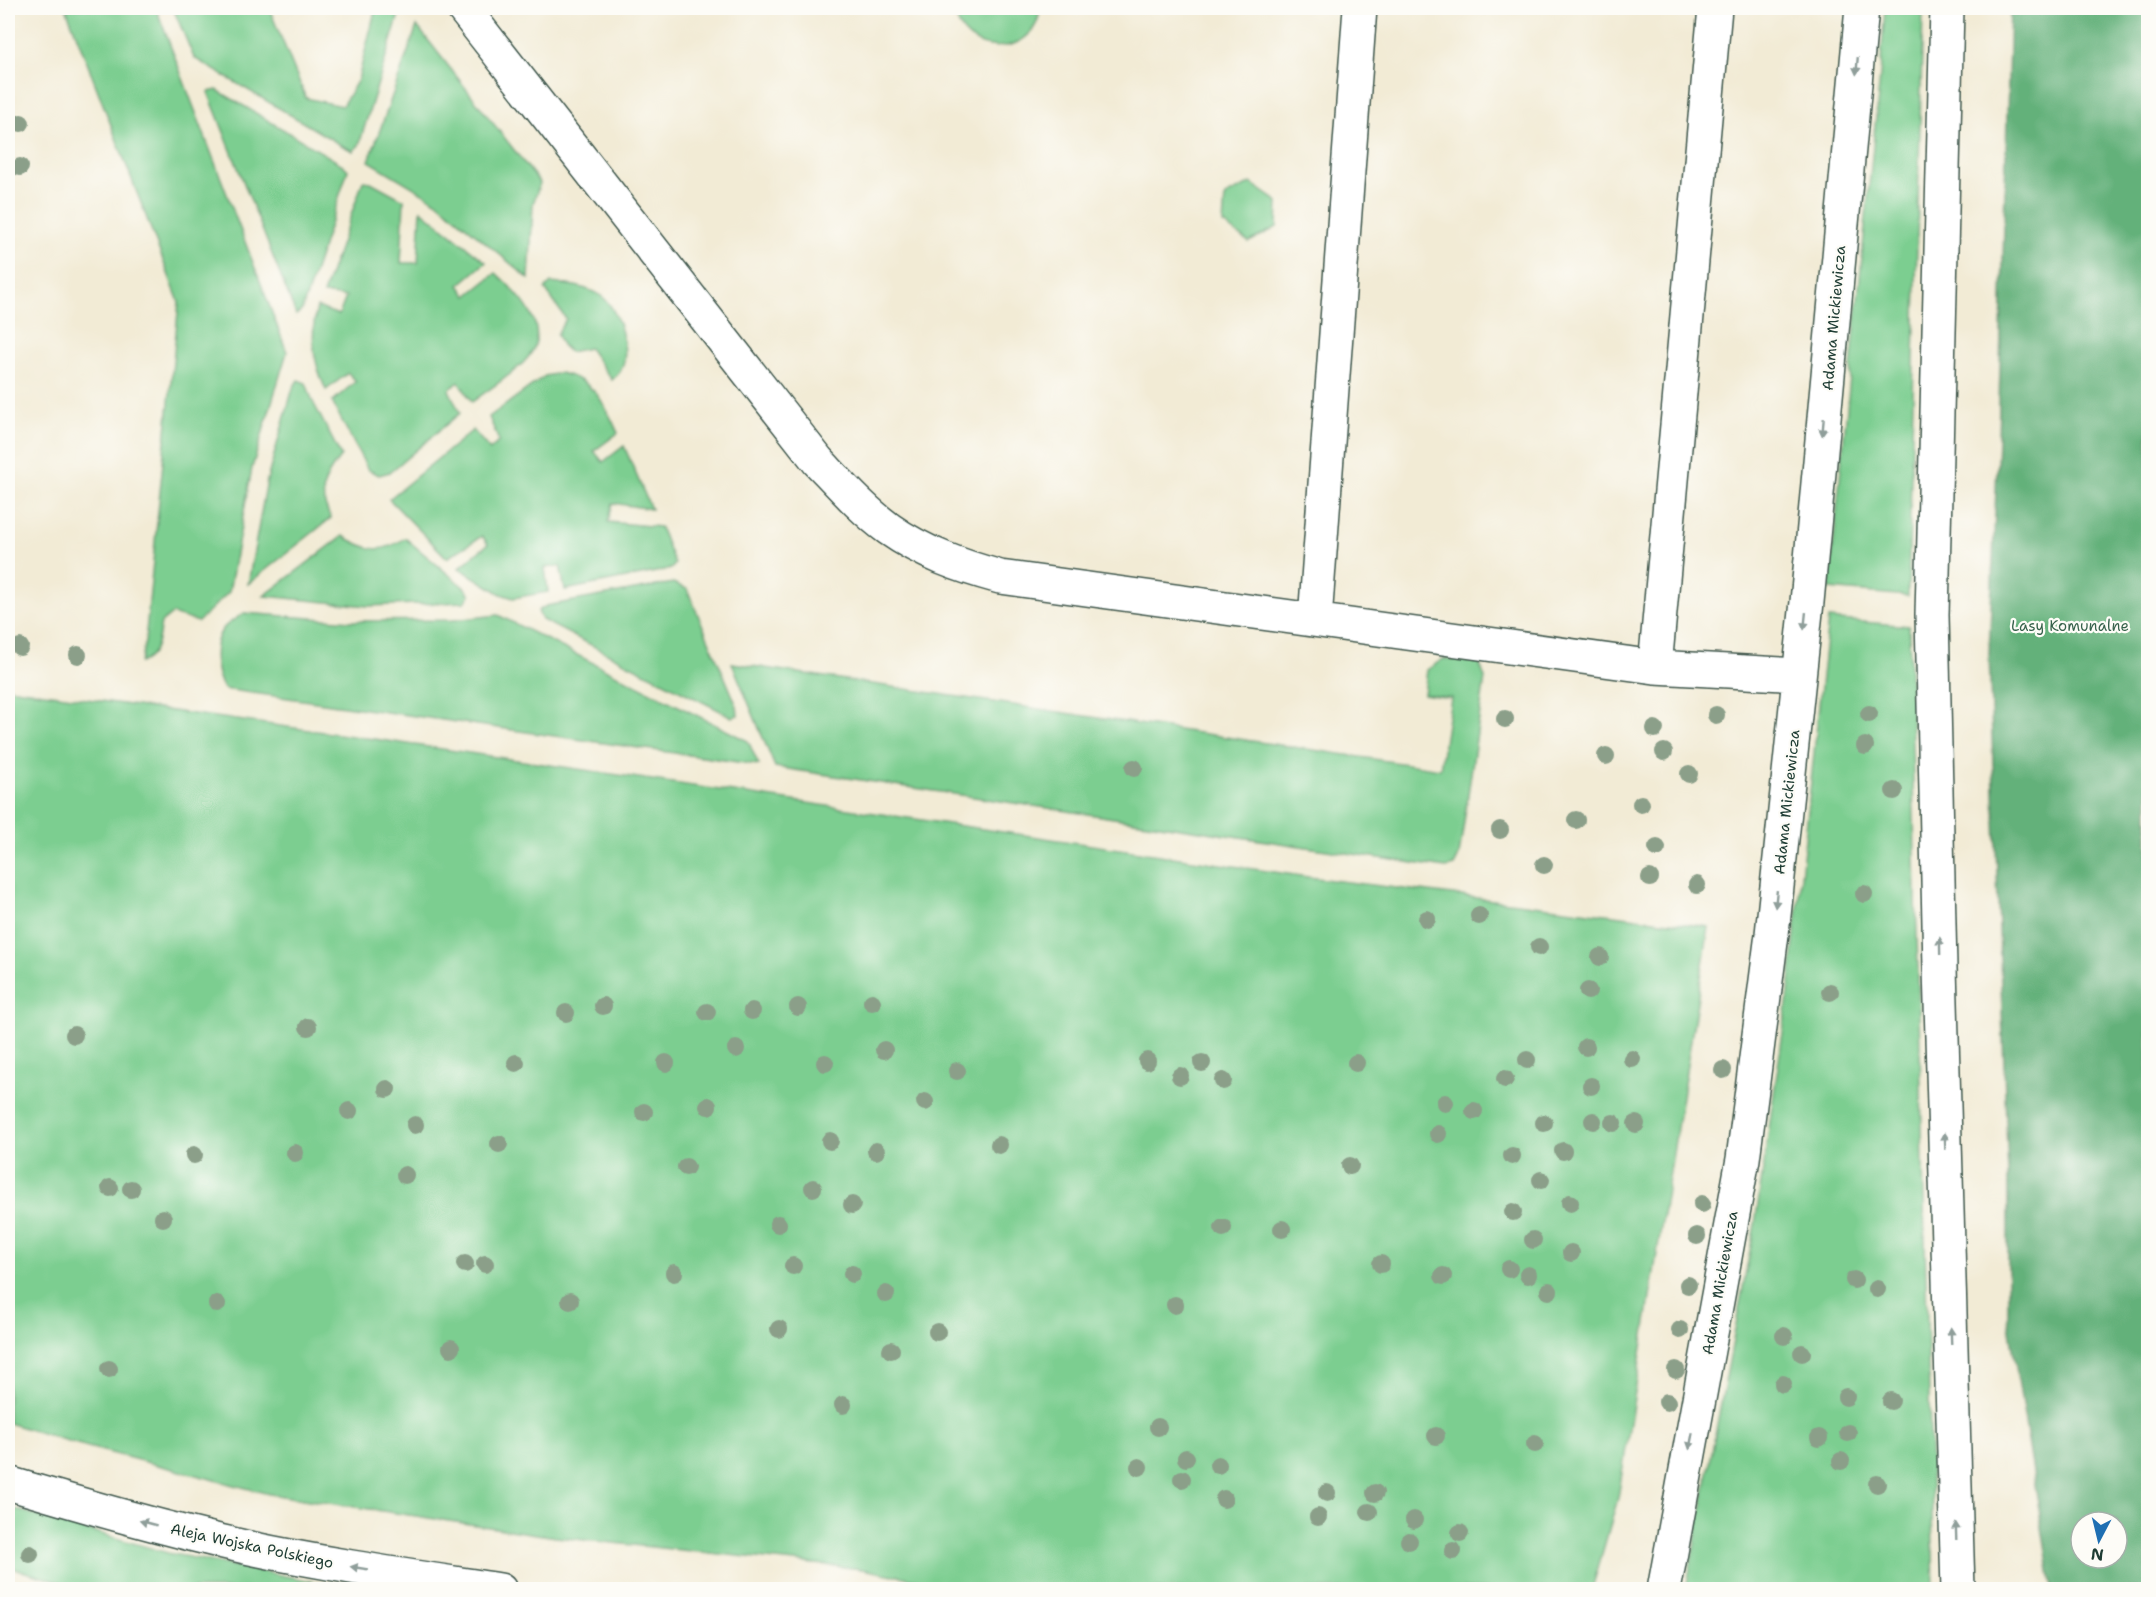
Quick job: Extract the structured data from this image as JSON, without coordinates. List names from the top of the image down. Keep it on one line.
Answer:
{"streets":{"street":["Adama Mickiewicza","Aleja Wojska Polskiego"]},"one_way":["Aleja Wojska Polskiego"],"parks":["Lasy Komunalne"],"north":"bottom"}
